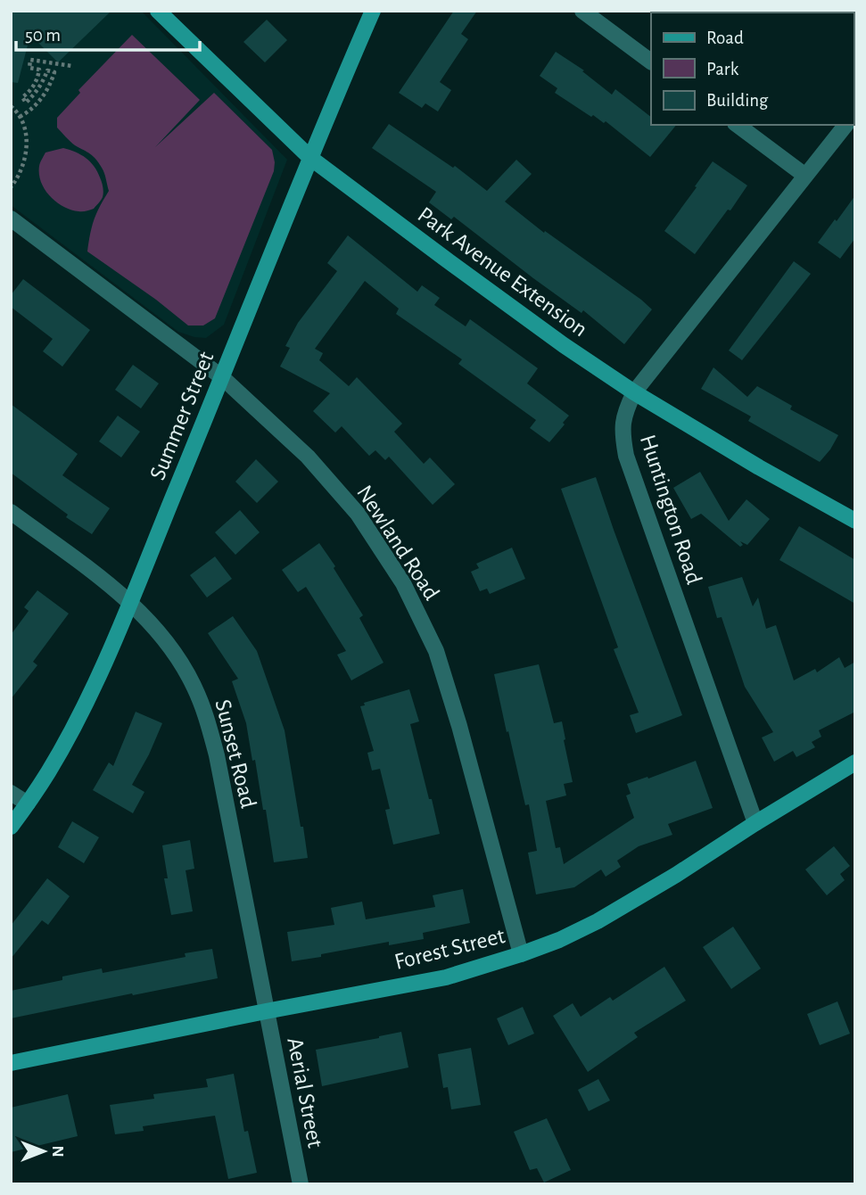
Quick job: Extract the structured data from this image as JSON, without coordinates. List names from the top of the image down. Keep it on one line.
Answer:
{"streets":{"main road":["Park Avenue Extension","Summer Street","Forest Street"],"street":["Huntington Road","Newland Road","Sunset Road","Aerial Street"]},"crossings":[["Park Avenue Extension","Summer Street"],["Park Avenue Extension","Huntington Road"],["Summer Street","Newland Road"],["Summer Street","Sunset Road"],["Huntington Road","Forest Street"],["Newland Road","Forest Street"],["Sunset Road","Forest Street"],["Sunset Road","Aerial Street"],["Forest Street","Aerial Street"]],"legend":["Road","Park","Building"],"scale_bar":"50 m","north":"right"}
